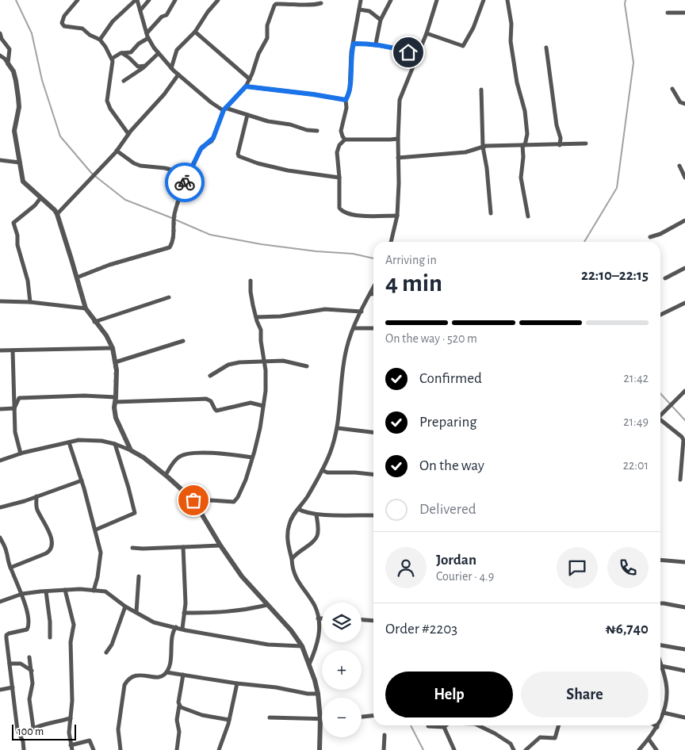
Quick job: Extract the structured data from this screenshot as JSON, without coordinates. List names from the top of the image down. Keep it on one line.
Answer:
{"scale_bar":"100 m","page":{"heading":["4 min","Arriving in","22:10–22:15"],"panel":["Jordan","Courier · 4.9","Order #2203","₦6,740"],"bar":"On the way · 520 m","list":[["Confirmed","21:42"],["Preparing","21:49"],["On the way","22:01"],"Delivered"],"map_buttons":["+","−"],"buttons":["Help","Share"],"scale":"100 m"}}
